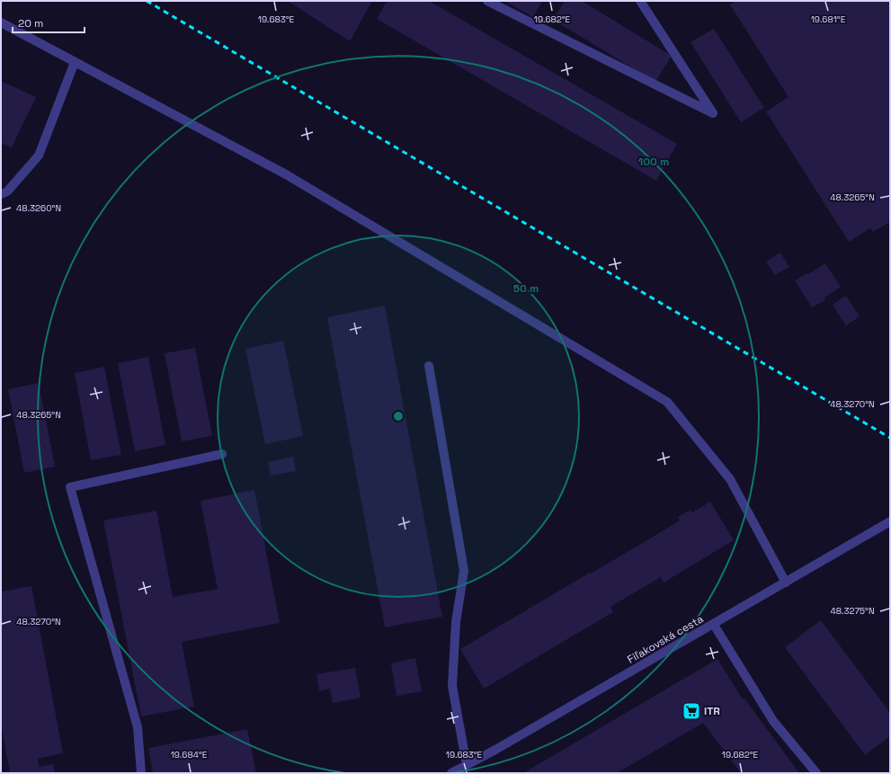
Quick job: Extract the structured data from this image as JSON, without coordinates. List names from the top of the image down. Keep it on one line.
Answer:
{"streets":{"street":["Fiľakovská cesta"]},"places":{"supermarket":["ITR"]},"scale_bar":"20 m","coordinates":["19.683°E","19.682°E","19.681°E","48.3265°N","48.3260°N","48.3270°N","48.3275°N","19.684°E"],"rings":["100 m","50 m"]}
